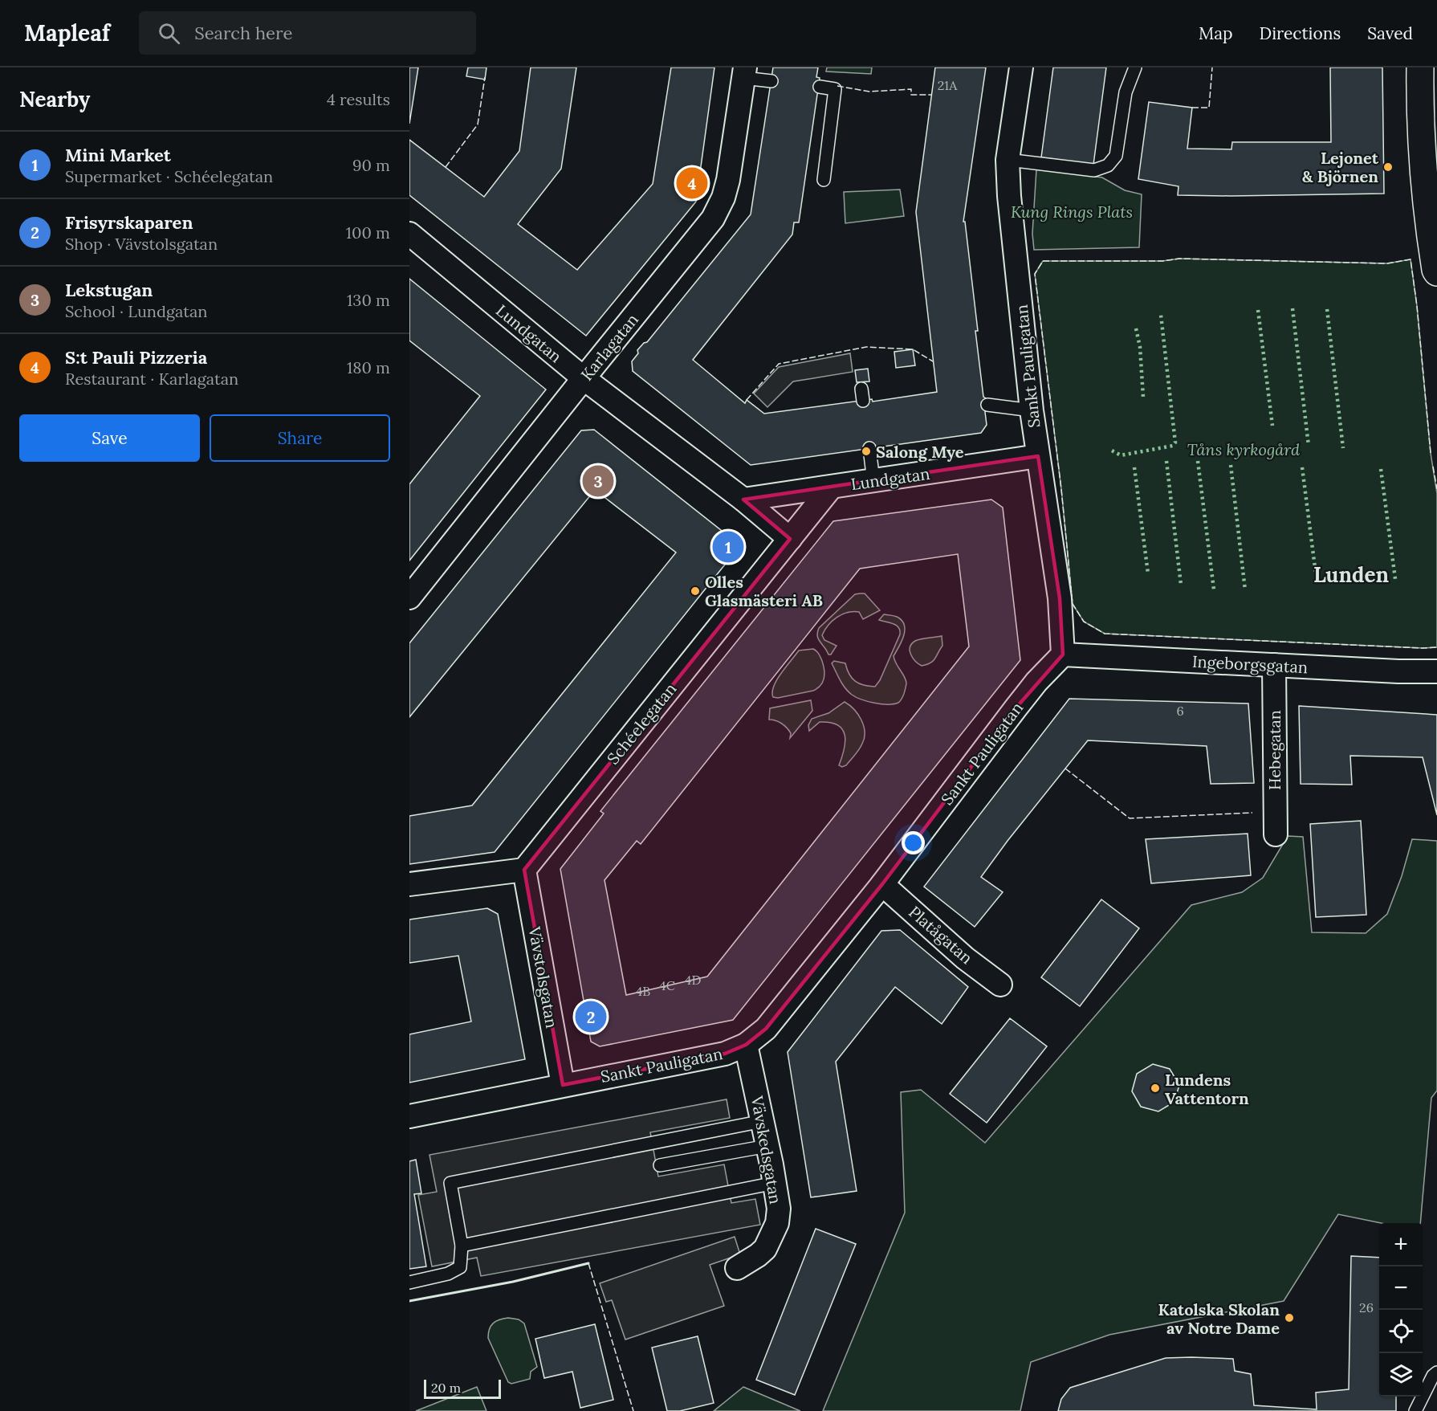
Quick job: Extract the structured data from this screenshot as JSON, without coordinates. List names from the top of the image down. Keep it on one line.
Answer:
{"streets":{"street":["Lundgatan","Karlagatan","Sankt Pauligatan","Ingeborgsgatan","Schéelegatan","Hebegatan","Platågatan","Vävstolsgatan","Vävskedsgatan"]},"crossings":[["Lundgatan","Karlagatan"],["Lundgatan","Sankt Pauligatan"],["Lundgatan","Schéelegatan"],["Sankt Pauligatan","Ingeborgsgatan"],["Sankt Pauligatan","Platågatan"],["Sankt Pauligatan","Vävstolsgatan"],["Sankt Pauligatan","Vävskedsgatan"],["Ingeborgsgatan","Hebegatan"],["Schéelegatan","Vävstolsgatan"]],"districts":["Lunden"],"parks":["Kung Rings Plats","Tåns kyrkogård"],"places":["Lejonet & Björnen","Salong Mye","Olles Glasmästeri AB","Lundens Vattentorn","Katolska Skolan av Notre Dame"],"house_numbers":["21A","6","4D","4C","4B","26"],"scale_bar":"20 m","page":{"header":"Mapleaf","search":"Search here","nav":["Map","Directions","Saved"],"heading":["Nearby","4 results"],"list":[{"mark":"1","name":"Mini Market","note":"Supermarket · Schéelegatan","value":"90 m"},{"mark":"2","name":"Frisyrskaparen","note":"Shop · Vävstolsgatan","value":"100 m"},{"mark":"3","name":"Lekstugan","note":"School · Lundgatan","value":"130 m"},{"mark":"4","name":"S:t Pauli Pizzeria","note":"Restaurant · Karlagatan","value":"180 m"}],"pins":["4","3","1","2"],"buttons":["Save","Share"],"map_buttons":["+","−"],"scale":"20 m"}}
